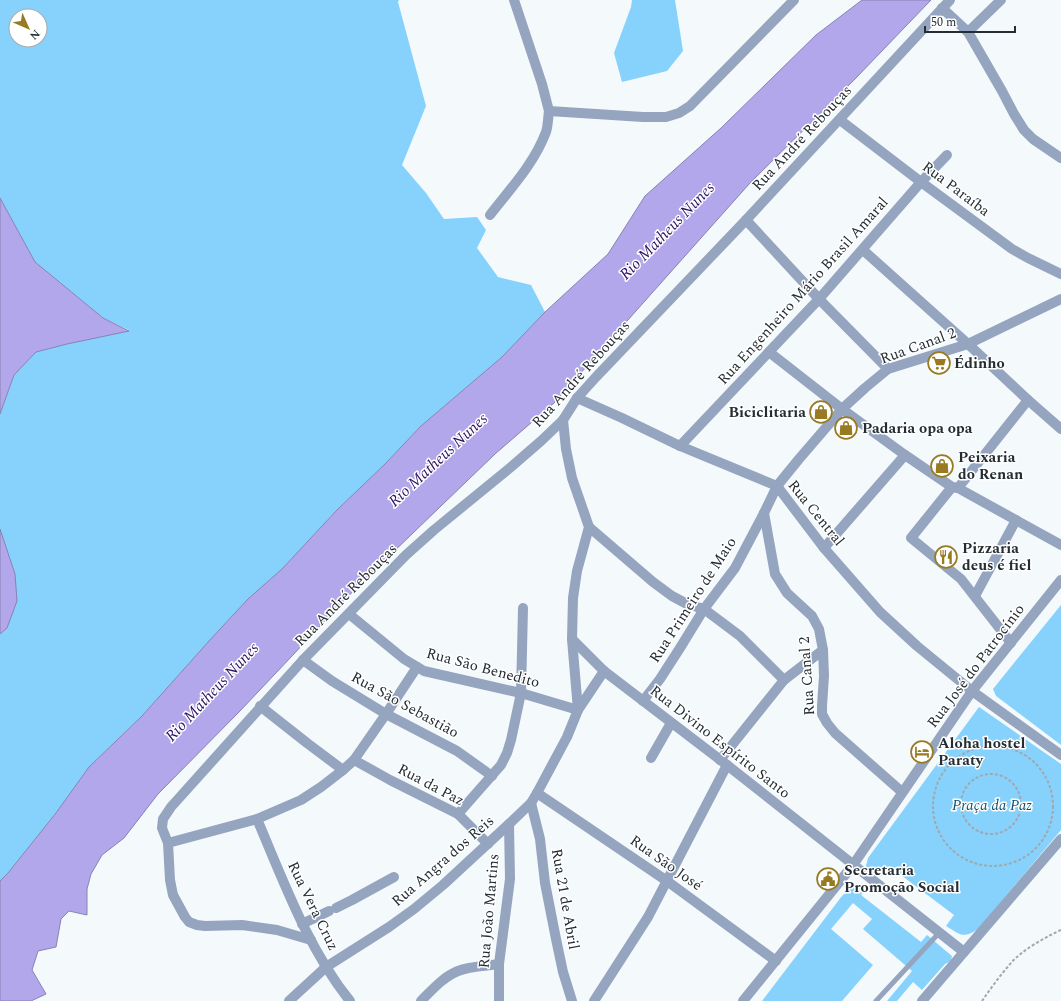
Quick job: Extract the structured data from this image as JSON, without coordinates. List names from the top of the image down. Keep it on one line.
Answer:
{"streets":{"street":["Rua André Rebouças","Rua Paraíba","Rua Engenheiro Mário Brasil Amaral","Rua Canal 2","Rua Central","Rua Primeiro de Maio","Rua José do Patrocínio","Rua São Benedito","Rua São Sebastião","Rua Divino Espírito Santo","Rua da Paz","Rua Angra dos Reis","Rua São José","Rua 21 de Abril","Rua Vera Cruz","Rua João Martins"]},"crossings":[["Rua André Rebouças","Rua Paraíba"],["Rua André Rebouças","Rua Central"],["Rua André Rebouças","Rua São Benedito"],["Rua André Rebouças","Rua São Sebastião"],["Rua Paraíba","Rua Engenheiro Mário Brasil Amaral"],["Rua Engenheiro Mário Brasil Amaral","Rua Central"],["Rua Canal 2","Rua Central"],["Rua Canal 2","Rua Primeiro de Maio"],["Rua Canal 2","Rua José do Patrocínio"],["Rua Central","Rua José do Patrocínio"],["Rua Primeiro de Maio","Rua Divino Espírito Santo"],["Rua José do Patrocínio","Rua Divino Espírito Santo"],["Rua José do Patrocínio","Rua São José"],["Rua São Benedito","Rua Angra dos Reis"],["Rua Divino Espírito Santo","Rua Angra dos Reis"],["Rua da Paz","Rua Angra dos Reis"],["Rua Angra dos Reis","Rua São José"],["Rua Angra dos Reis","Rua 21 de Abril"],["Rua Angra dos Reis","Rua Vera Cruz"],["Rua Angra dos Reis","Rua João Martins"]],"water":["Rio Matheus Nunes"],"parks":["Praça da Paz"],"places":{"supermarket":["Édinho"],"shop":["Biciclitaria","Padaria opa opa","Peixaria do Renan"],"restaurant":["Pizzaria deus é fiel"],"hotel":["Aloha hostel Paraty"],"public building":["Secretaria Promoção Social"]},"scale_bar":"50 m","north":"bottom right"}
